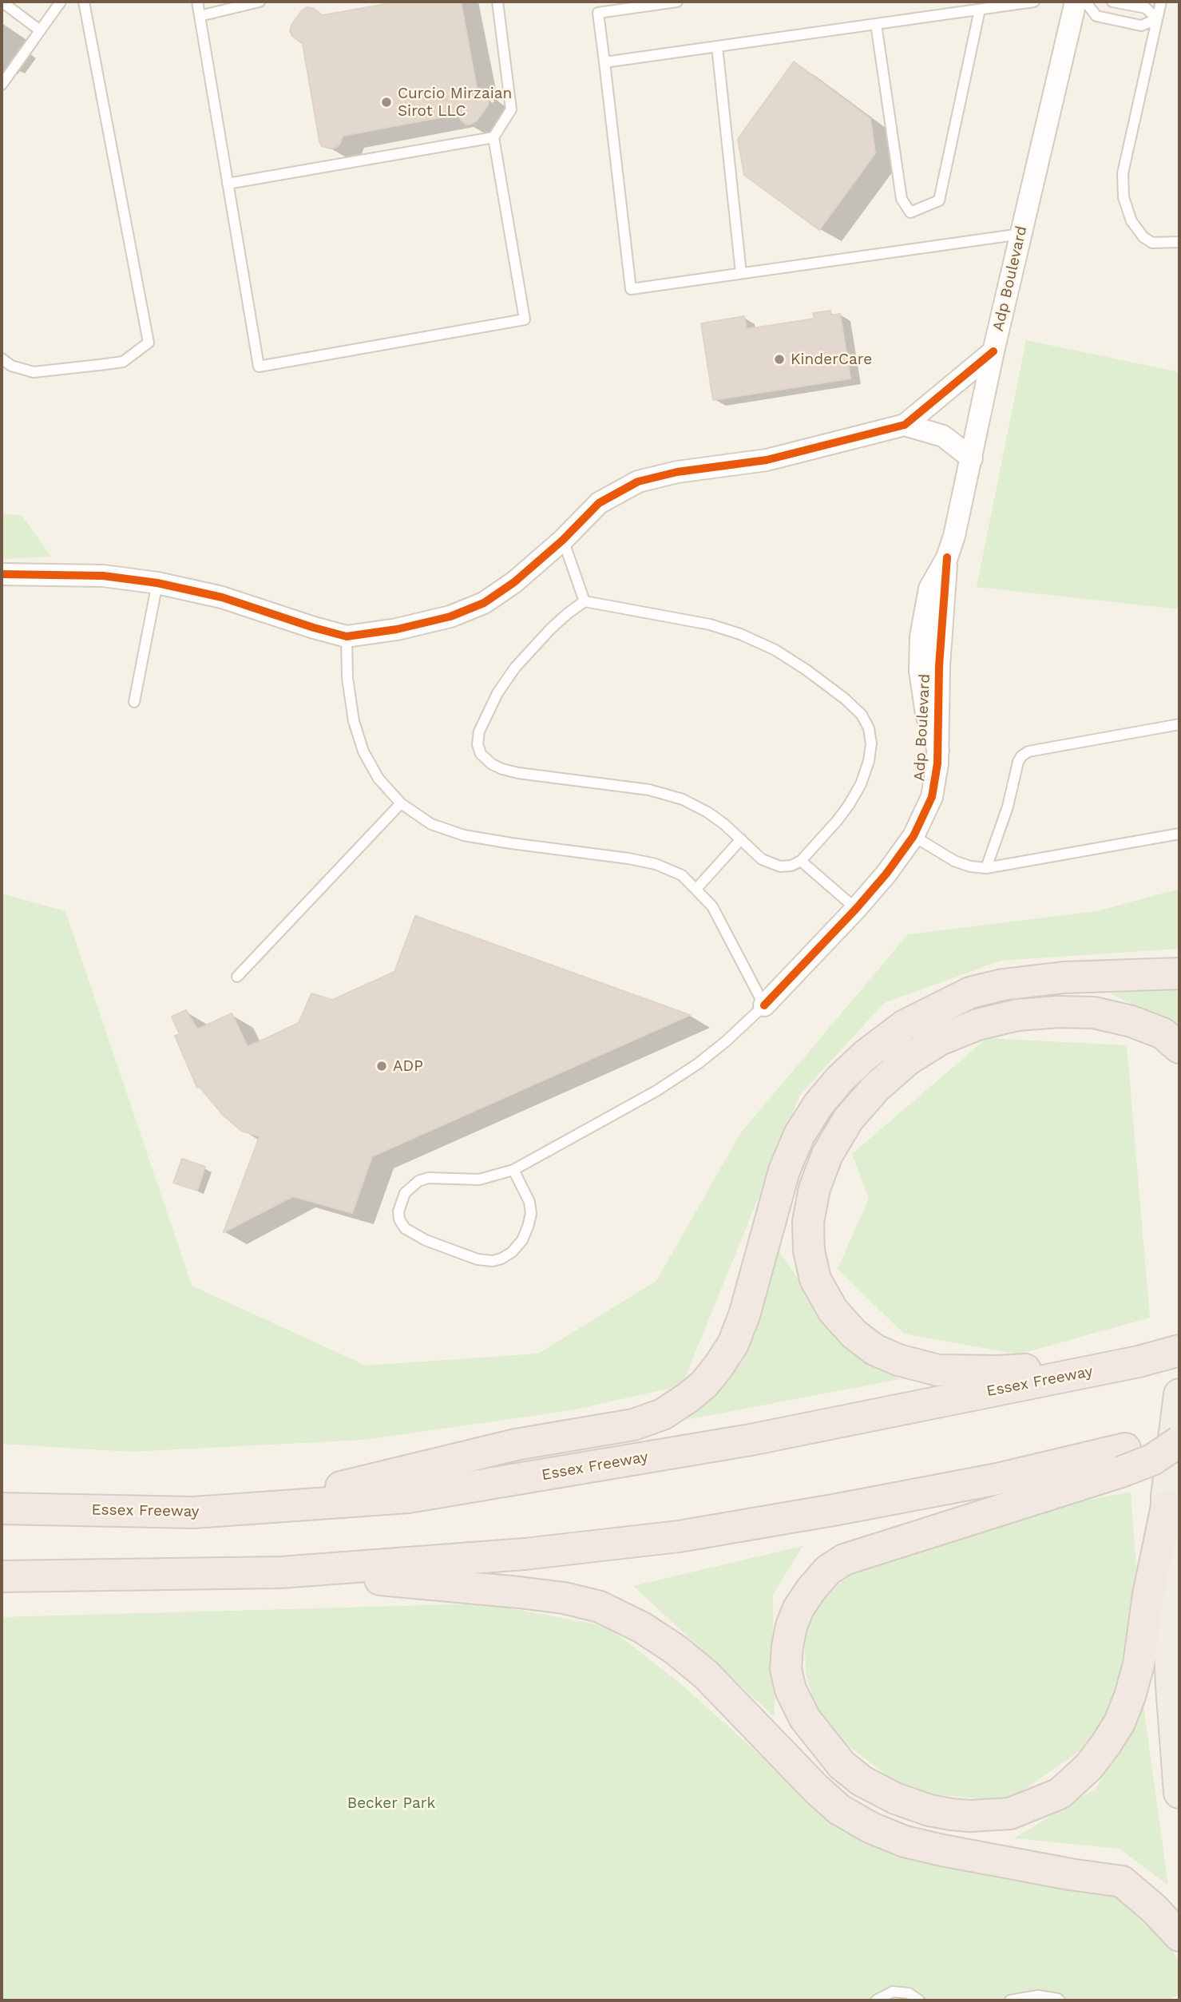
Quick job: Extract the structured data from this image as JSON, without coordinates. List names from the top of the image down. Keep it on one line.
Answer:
{"streets":{"highway":["Essex Freeway"],"street":["Adp Boulevard"]},"parks":["Becker Park"],"places":["Curcio Mirzaian Sirot LLC","KinderCare","ADP"]}
